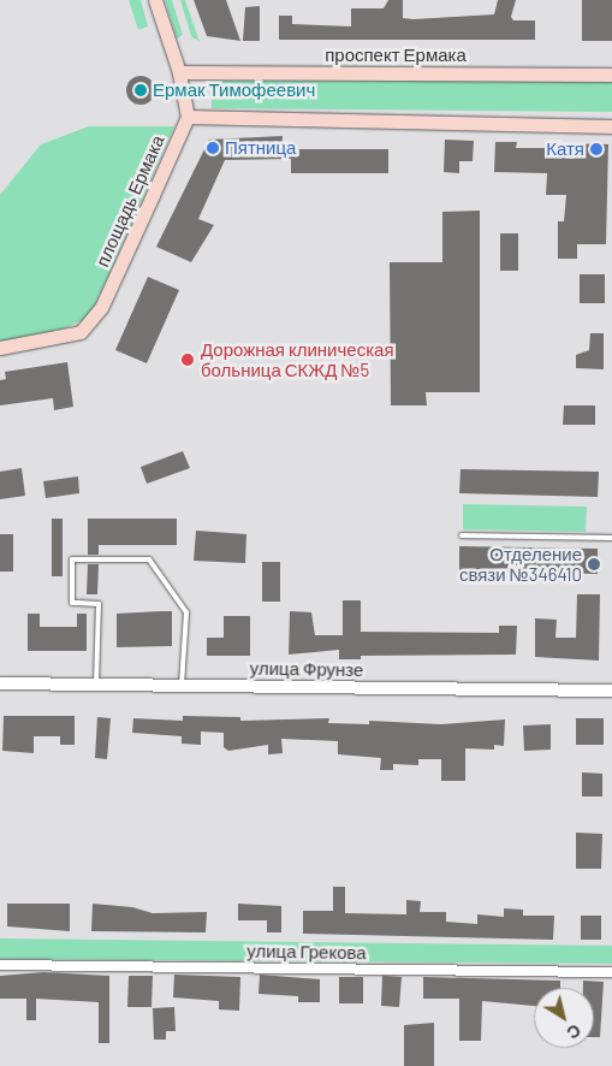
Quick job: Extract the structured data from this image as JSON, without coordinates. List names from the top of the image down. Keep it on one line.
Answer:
{"streets":{"main road":["проспект Ермака","площадь Ермака"],"street":["улица Фрунзе","улица Грекова"]},"places":["Ермак Тимофеевич","Пятница","Катя","Дорожная клиническая больница СКЖД №5","Отделение связи №346410"],"north":"bottom right"}
